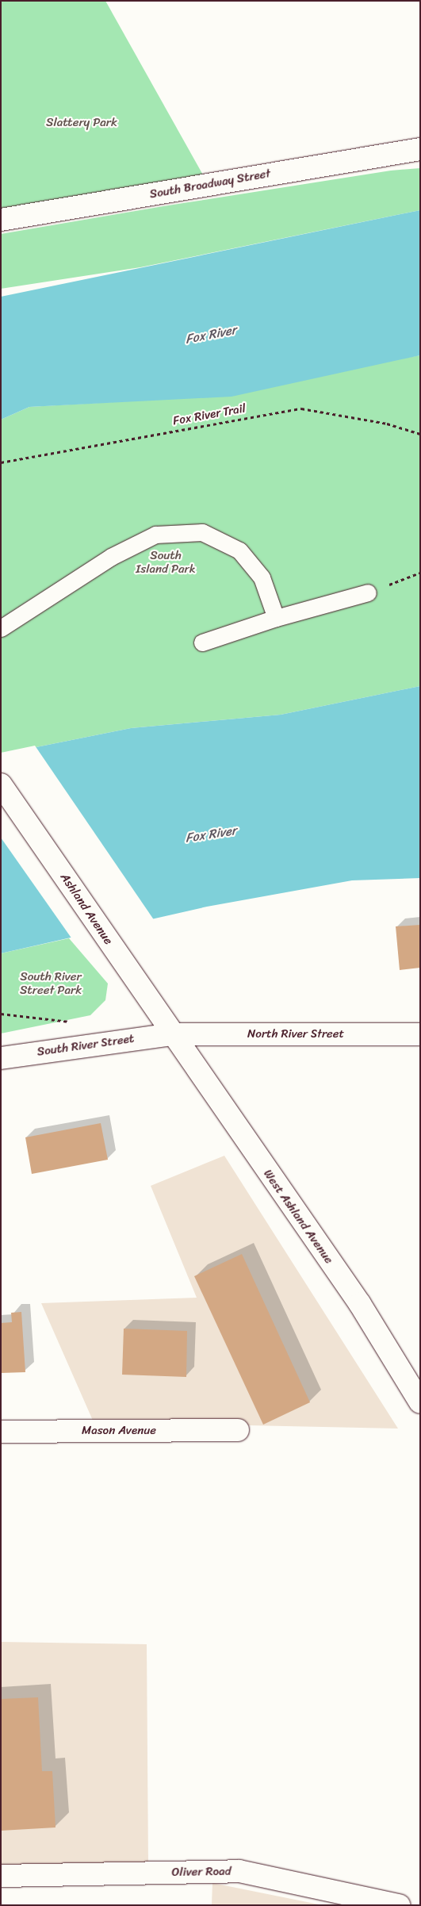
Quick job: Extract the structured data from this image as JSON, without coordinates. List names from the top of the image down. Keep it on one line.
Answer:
{"streets":{"street":["South Broadway Street","Ashland Avenue","North River Street","South River Street","West Ashland Avenue","Mason Avenue","Oliver Road"],"path":["Fox River Trail"]},"crossings":[["Ashland Avenue","North River Street"],["Ashland Avenue","South River Street"],["Ashland Avenue","West Ashland Avenue"],["North River Street","South River Street"],["North River Street","West Ashland Avenue"],["South River Street","West Ashland Avenue"]],"water":["Fox River"],"parks":["Slattery Park","South Island Park","South River Street Park"]}
